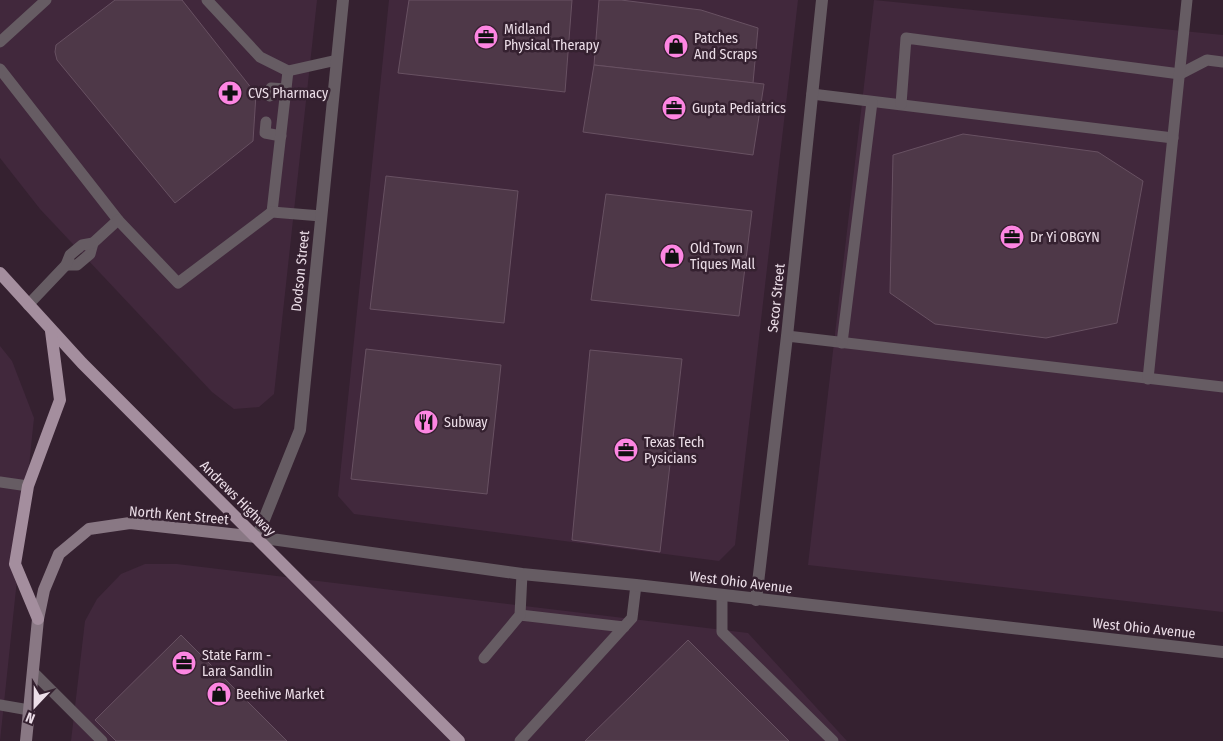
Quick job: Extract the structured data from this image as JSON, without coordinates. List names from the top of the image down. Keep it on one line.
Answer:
{"streets":{"main road":["Andrews Highway","North Kent Street"],"street":["Dodson Street","Secor Street","West Ohio Avenue"]},"crossings":[["Dodson Street","Andrews Highway"],["Dodson Street","North Kent Street"],["Dodson Street","West Ohio Avenue"],["Secor Street","West Ohio Avenue"],["Andrews Highway","North Kent Street"],["Andrews Highway","West Ohio Avenue"],["North Kent Street","West Ohio Avenue"]],"places":{"office":["Midland Physical Therapy","Gupta Pediatrics","Dr Yi OBGYN","Texas Tech Pysicians","State Farm - Lara Sandlin"],"shop":["Patches And Scraps","Old Town Tiques Mall","Beehive Market"],"pharmacy":["CVS Pharmacy"],"restaurant":["Subway"]},"north":"bottom"}
